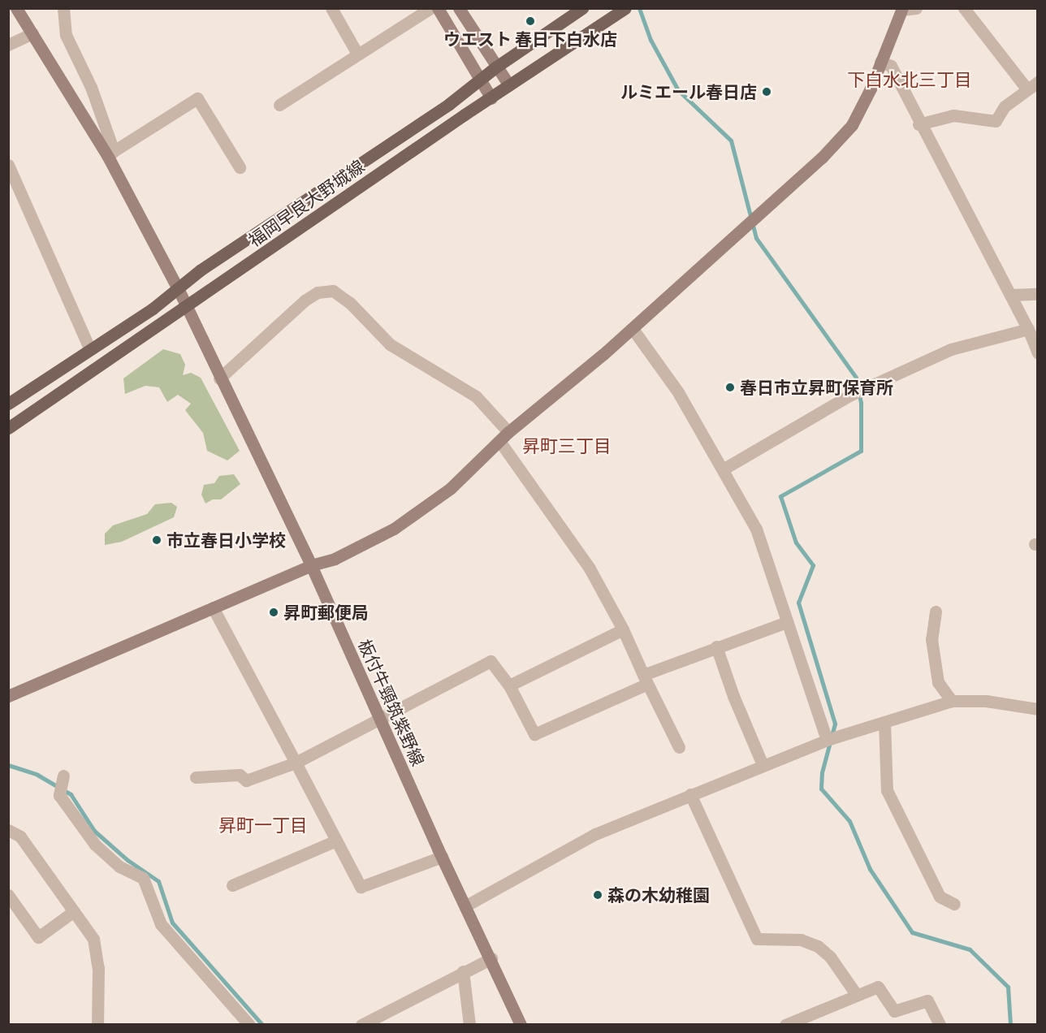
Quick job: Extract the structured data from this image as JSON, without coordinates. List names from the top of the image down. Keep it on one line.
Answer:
{"streets":{"main road":["福岡早良大野城線"],"street":["板付牛頸筑紫野線"]},"crossings":[["福岡早良大野城線","板付牛頸筑紫野線"]],"districts":["下白水北三丁目","昇町三丁目","昇町一丁目"],"places":["ウエスト 春日下白水店","ルミエール春日店","春日市立昇町保育所","市立春日小学校","昇町郵便局","森の木幼稚園"]}
